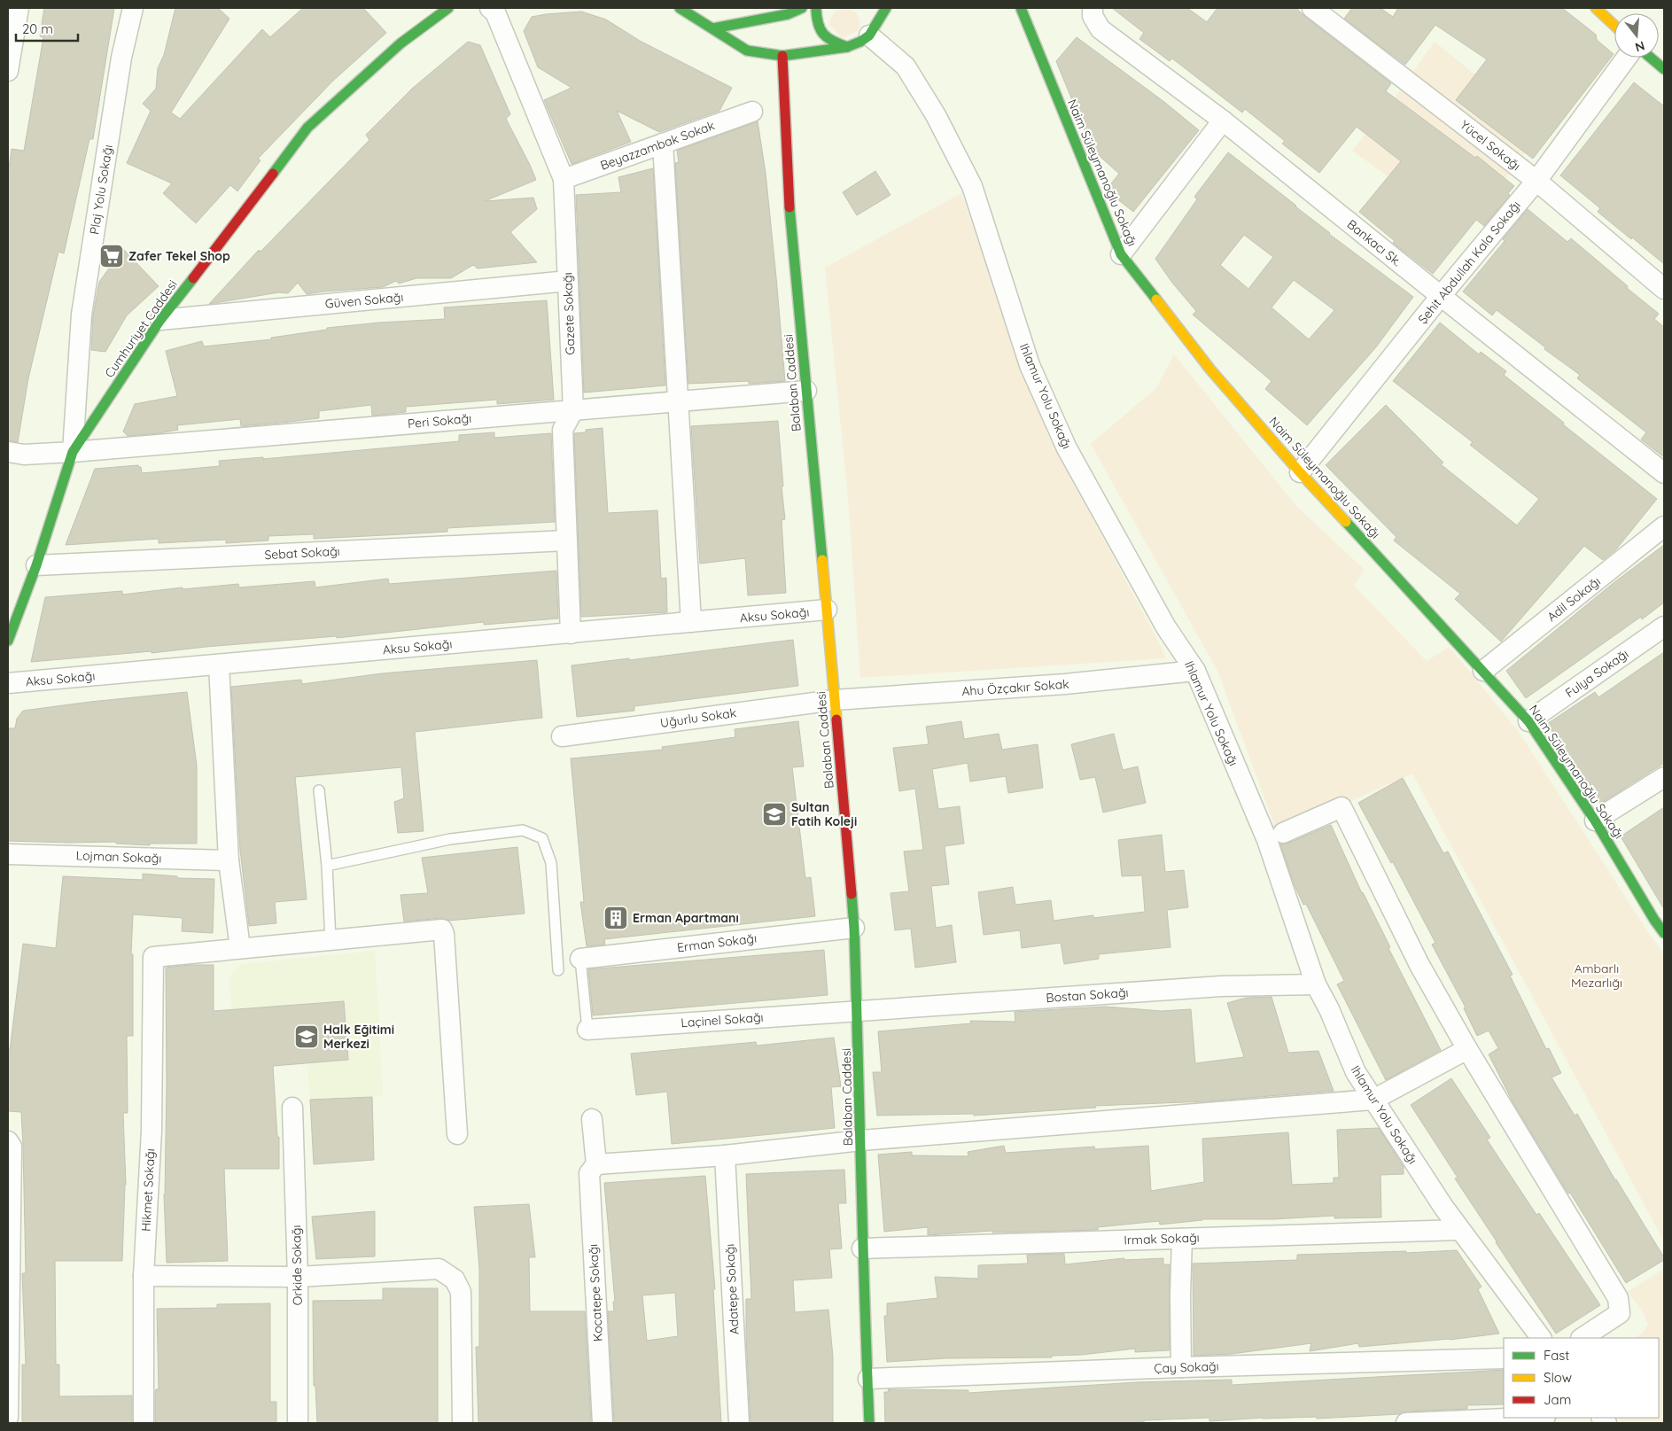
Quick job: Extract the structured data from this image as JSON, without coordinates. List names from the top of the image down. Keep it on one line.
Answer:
{"streets":{"main road":["Naim Süleymanoğlu Sokağı","Cumhuriyet Caddesi","Balaban Caddesi"],"street":["Beyazzambak Sokak","Yücel Sokağı","Plaj Yolu Sokağı","Bankacı Sk.","Şehit Abdullah Kala Sokağı","Güven Sokağı","Gazete Sokağı","Ihlamur Yolu Sokağı","Peri Sokağı","Sebat Sokağı","Adil Sokağı","Aksu Sokağı","Fulya Sokağı","Ahu Özçakır Sokak","Uğurlu Sokak","Lojman Sokağı","Erman Sokağı","Bostan Sokağı","Laçinel Sokağı","Hikmet Sokağı","Irmak Sokağı","Orkide Sokağı","Adatepe Sokağı","Kocatepe Sokağı","Çay Sokağı"]},"crossings":[["Beyazzambak Sokak","Gazete Sokağı"],["Yücel Sokağı","Şehit Abdullah Kala Sokağı"],["Naim Süleymanoğlu Sokağı","Şehit Abdullah Kala Sokağı"],["Naim Süleymanoğlu Sokağı","Adil Sokağı"],["Naim Süleymanoğlu Sokağı","Fulya Sokağı"],["Plaj Yolu Sokağı","Cumhuriyet Caddesi"],["Plaj Yolu Sokağı","Peri Sokağı"],["Bankacı Sk.","Şehit Abdullah Kala Sokağı"],["Güven Sokağı","Gazete Sokağı"],["Güven Sokağı","Cumhuriyet Caddesi"],["Gazete Sokağı","Peri Sokağı"],["Cumhuriyet Caddesi","Peri Sokağı"],["Cumhuriyet Caddesi","Sebat Sokağı"],["Balaban Caddesi","Peri Sokağı"],["Balaban Caddesi","Aksu Sokağı"],["Balaban Caddesi","Ahu Özçakır Sokak"],["Balaban Caddesi","Uğurlu Sokak"],["Balaban Caddesi","Erman Sokağı"],["Balaban Caddesi","Bostan Sokağı"],["Balaban Caddesi","Laçinel Sokağı"],["Balaban Caddesi","Irmak Sokağı"],["Balaban Caddesi","Çay Sokağı"],["Ihlamur Yolu Sokağı","Ahu Özçakır Sokak"],["Ihlamur Yolu Sokağı","Bostan Sokağı"],["Ihlamur Yolu Sokağı","Irmak Sokağı"],["Ahu Özçakır Sokak","Uğurlu Sokak"],["Bostan Sokağı","Laçinel Sokağı"]],"parks":["Ambarlı Mezarlığı"],"places":{"supermarket":["Zafer Tekel Shop"],"school or university":["Sultan Fatih Koleji","Halk Eğitimi Merkezi"],"building":["Erman Apartmanı"]},"legend":["Fast","Slow","Jam"],"scale_bar":"20 m","north":"bottom"}
